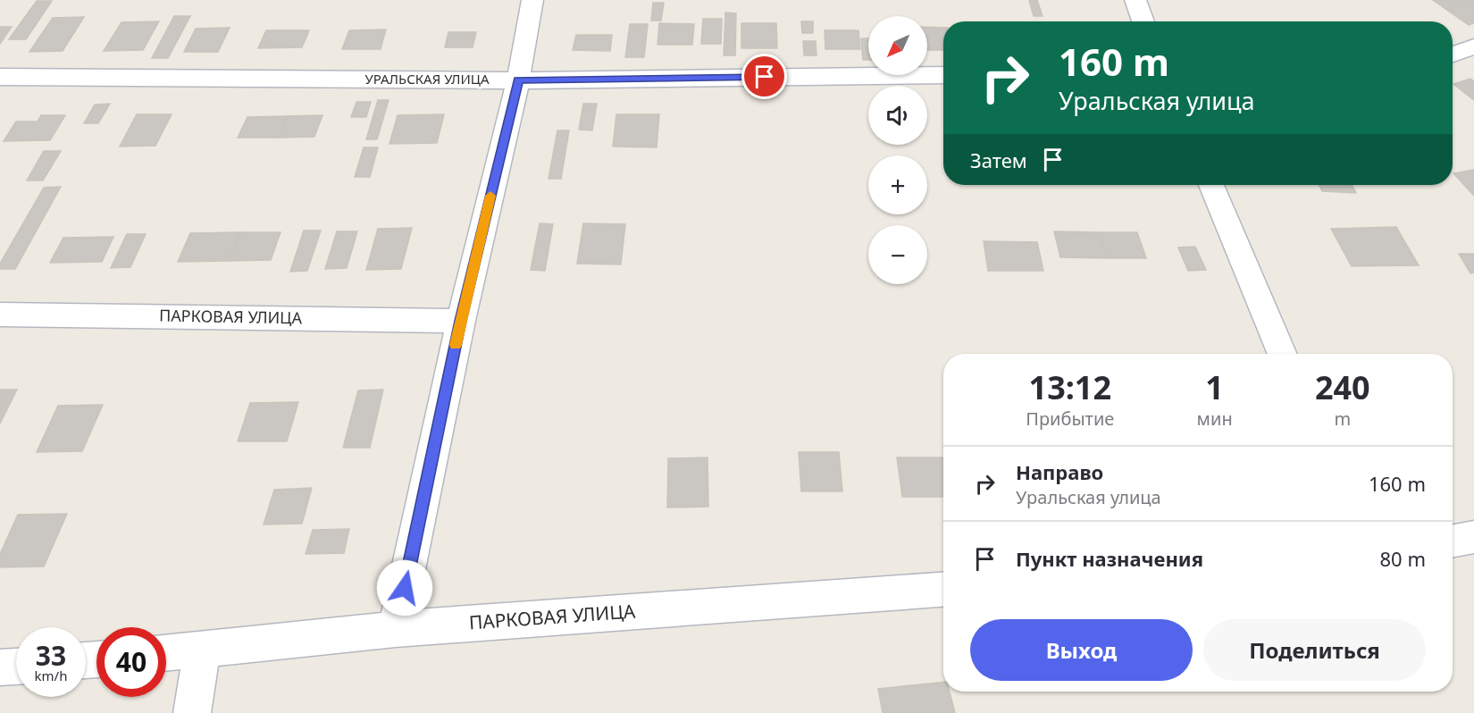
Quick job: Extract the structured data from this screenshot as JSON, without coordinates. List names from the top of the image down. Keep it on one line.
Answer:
{"streets":{"street":["УРАЛЬСКАЯ УЛИЦА","ПАРКОВАЯ УЛИЦА"]},"north":"bottom left","page":{"map_buttons":["+","−"],"turn":["160 m","Уральская улица"],"then":"Затем","eta":["13:12","Прибытие","1","мин","240","m"],"list":[{"name":"Направо","note":"Уральская улица","value":"160 m"},{"name":"Пункт назначения","value":"80 m"}],"buttons":["Выход","Поделиться"],"speed":"33 km/h","limit":"40"}}
